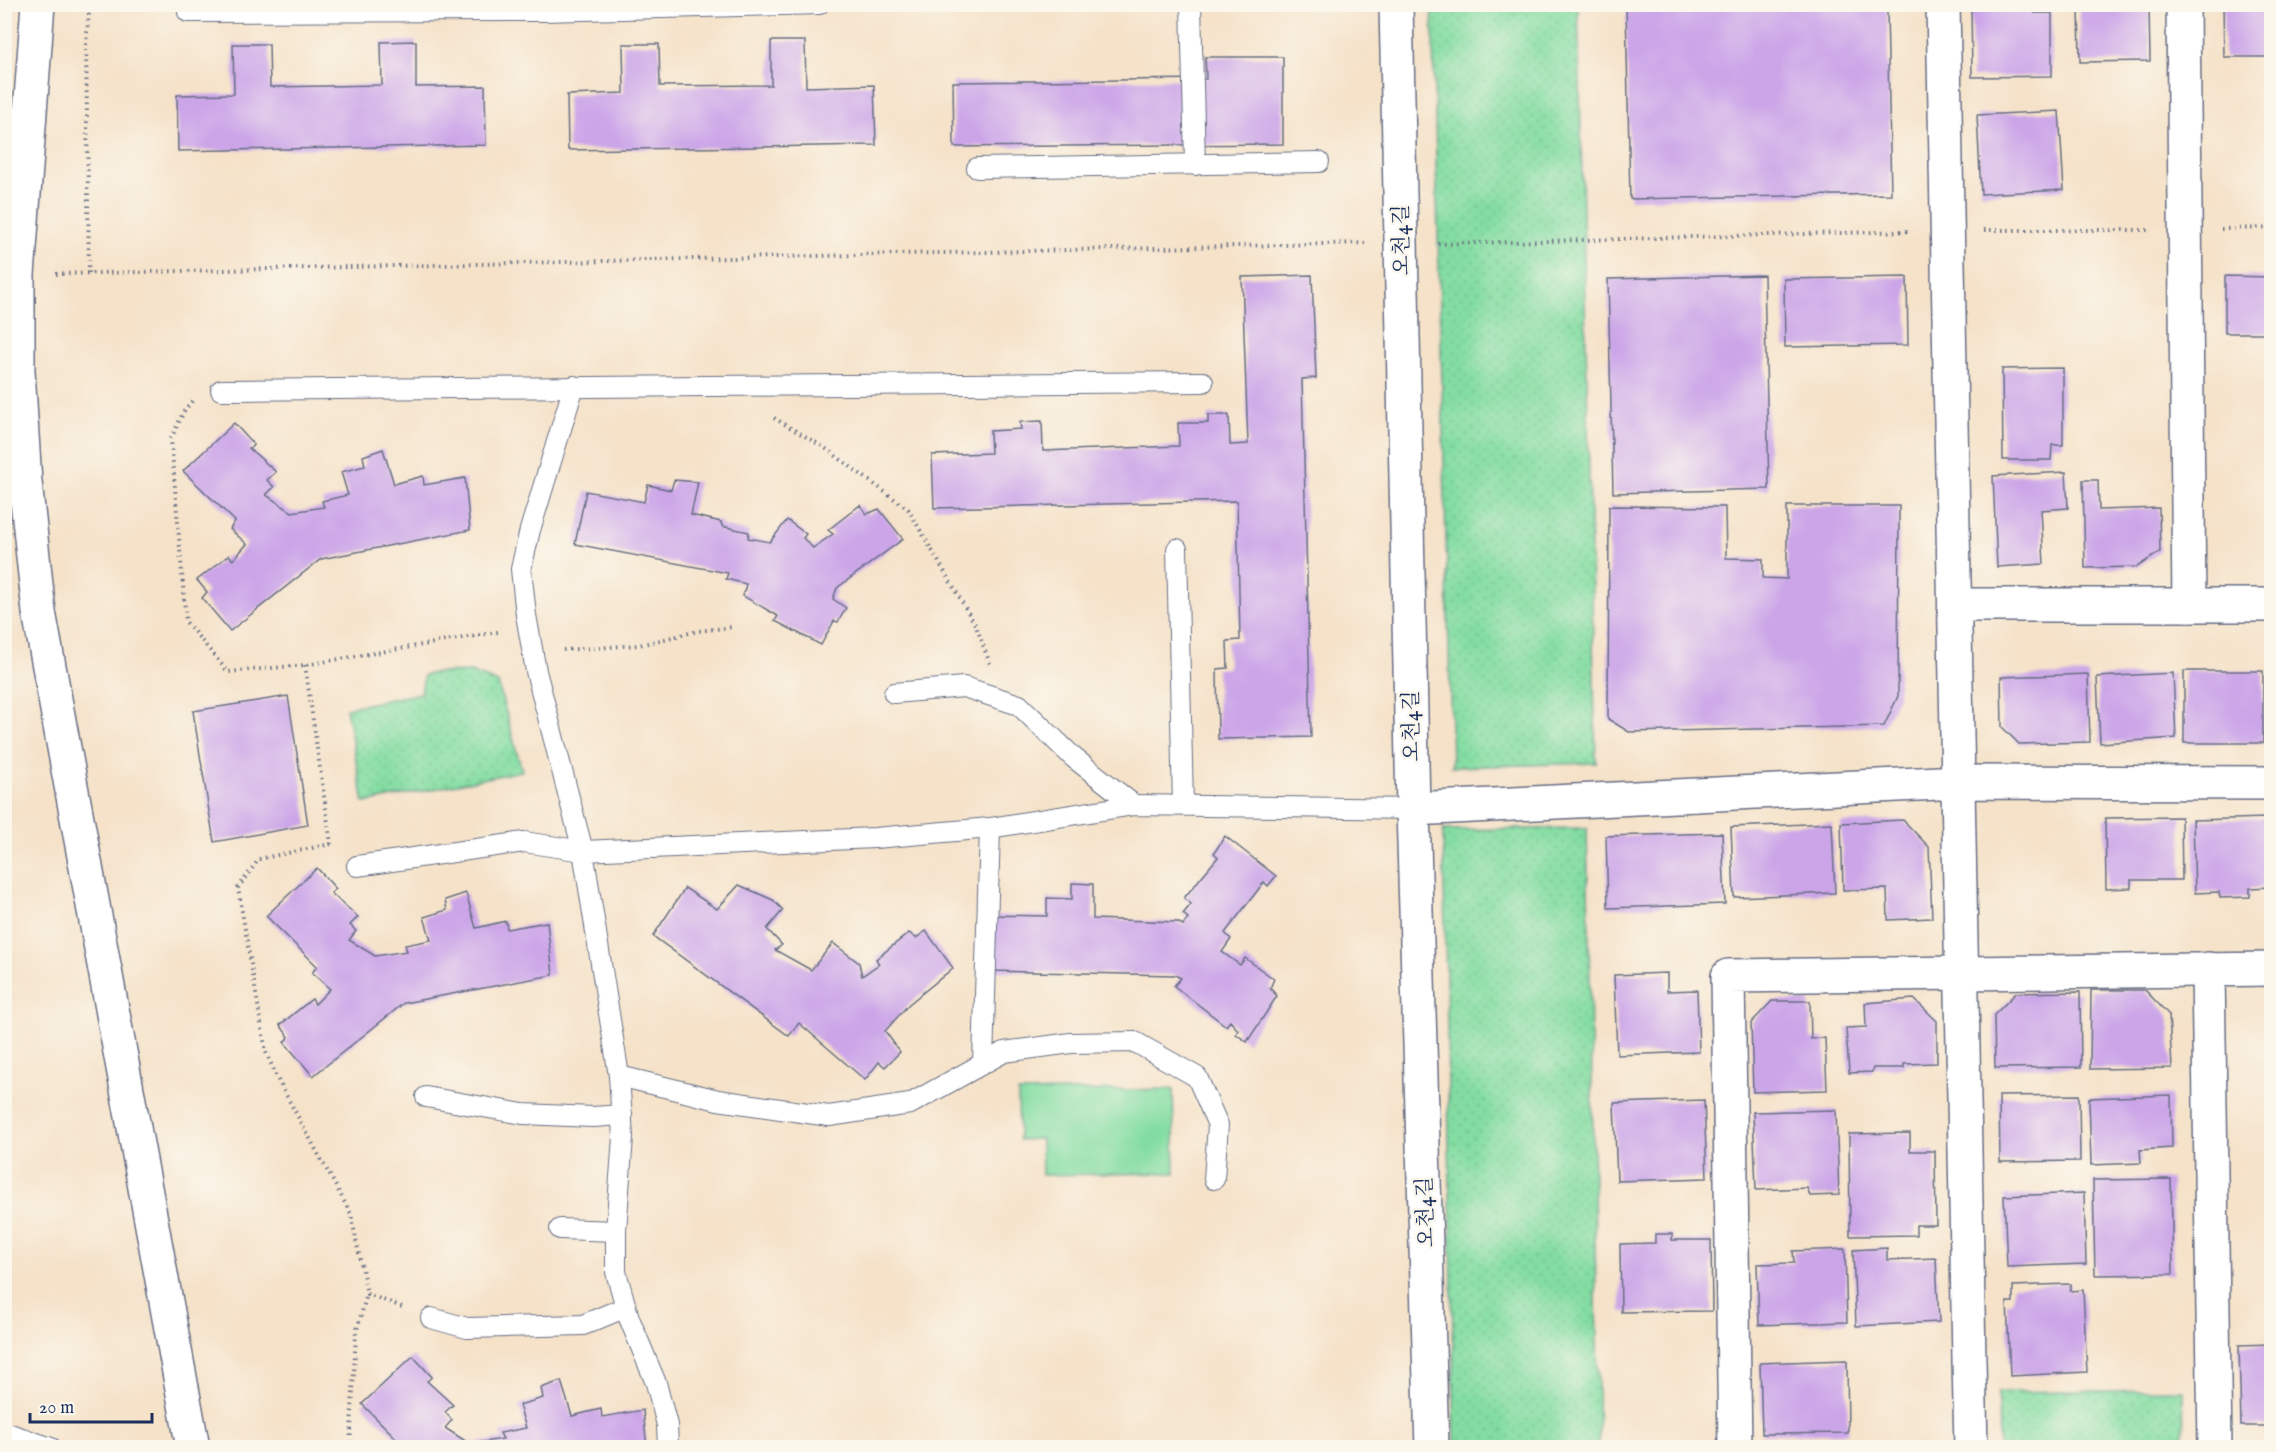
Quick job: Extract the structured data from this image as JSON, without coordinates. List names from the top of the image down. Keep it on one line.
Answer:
{"streets":{"street":["오천4길"]},"scale_bar":"20 m"}
